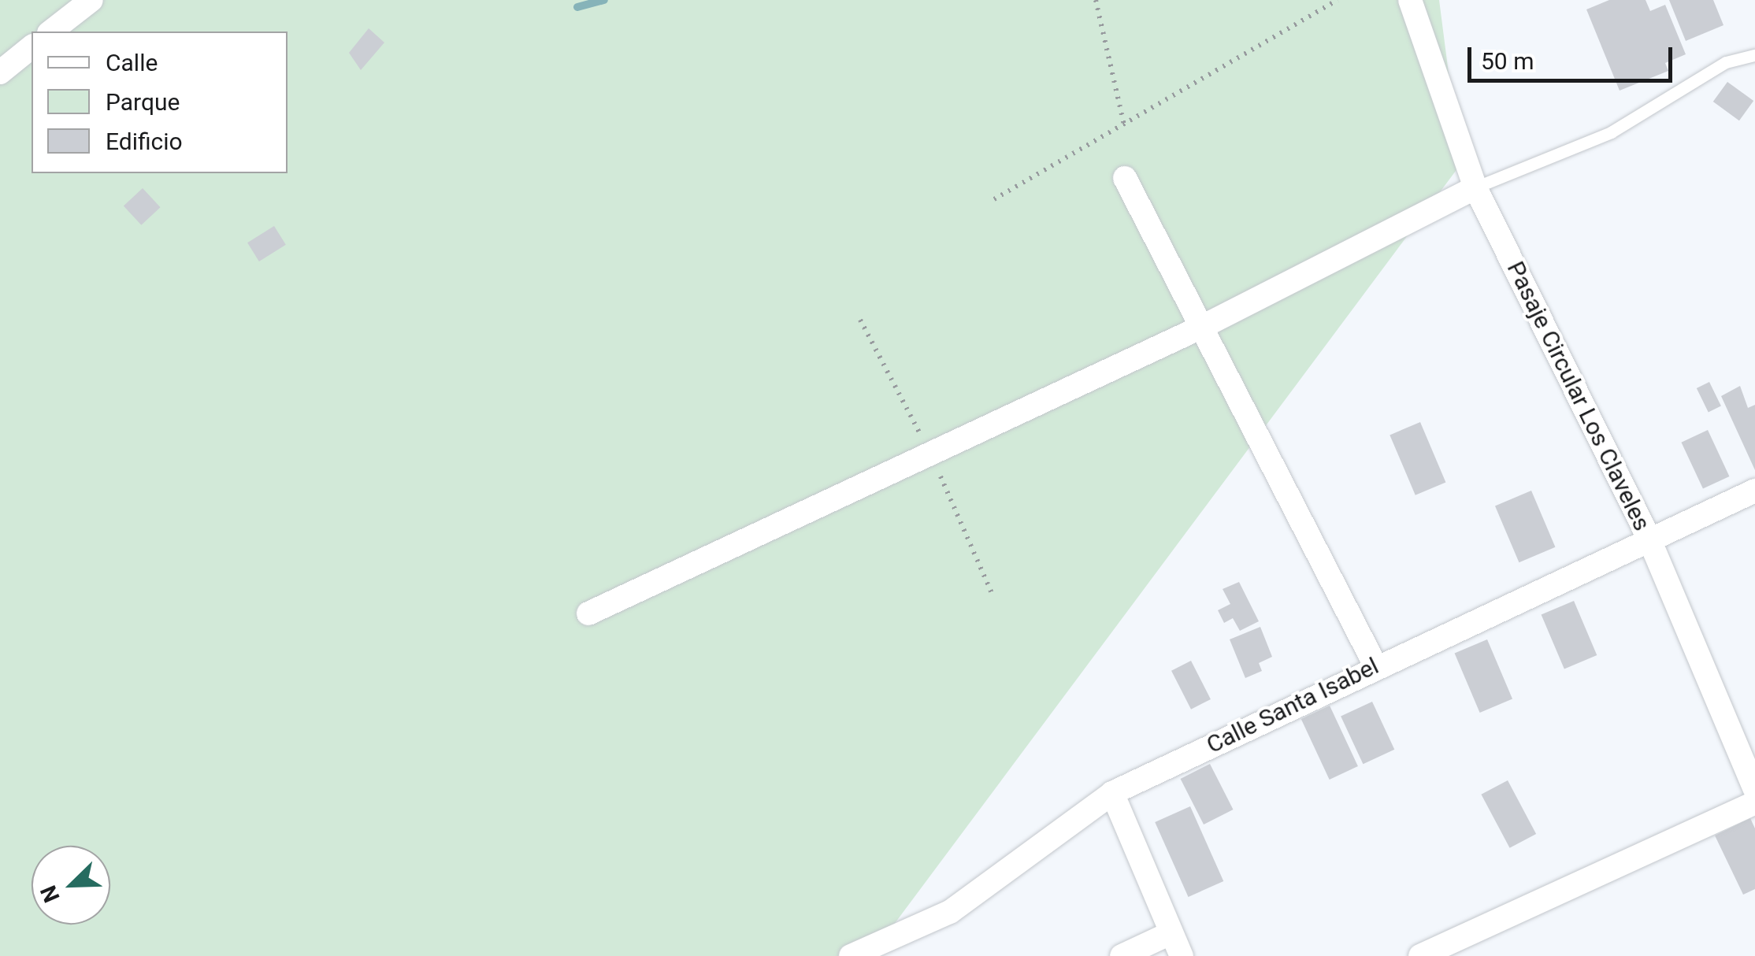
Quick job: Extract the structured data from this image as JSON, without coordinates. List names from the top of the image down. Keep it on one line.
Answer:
{"streets":{"street":["Pasaje Circular Los Claveles","Calle Santa Isabel"]},"crossings":[["Pasaje Circular Los Claveles","Calle Santa Isabel"]],"legend":["Calle","Parque","Edificio"],"scale_bar":"50 m","north":"bottom left"}
